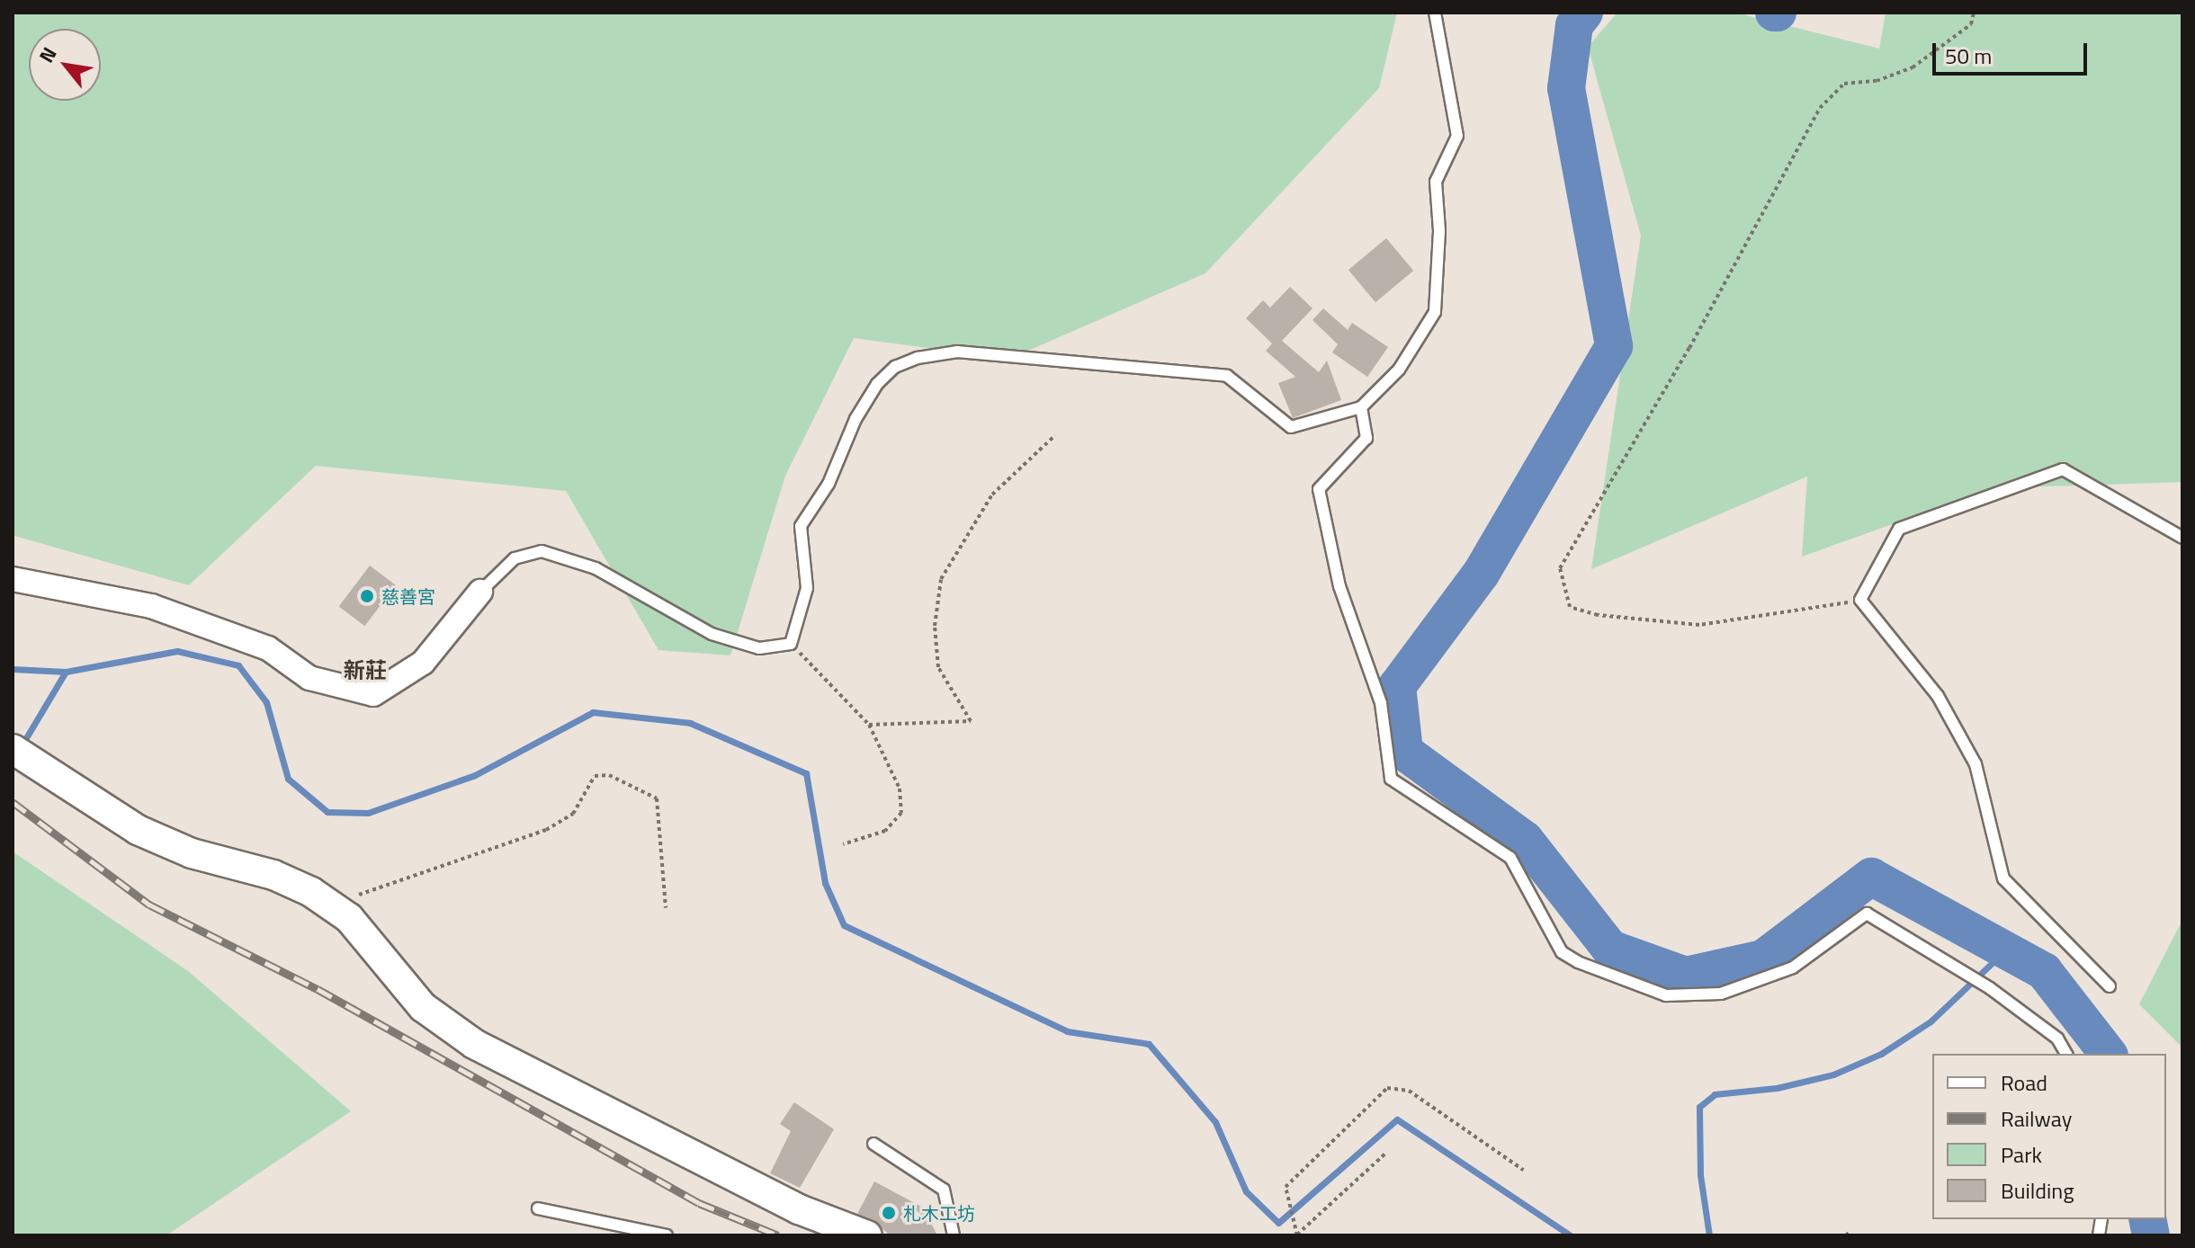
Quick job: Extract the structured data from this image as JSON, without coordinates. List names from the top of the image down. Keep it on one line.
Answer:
{"districts":["新莊"],"places":["慈善宮","札木工坊"],"legend":["Road","Railway","Park","Building"],"scale_bar":"50 m","north":"top left"}
